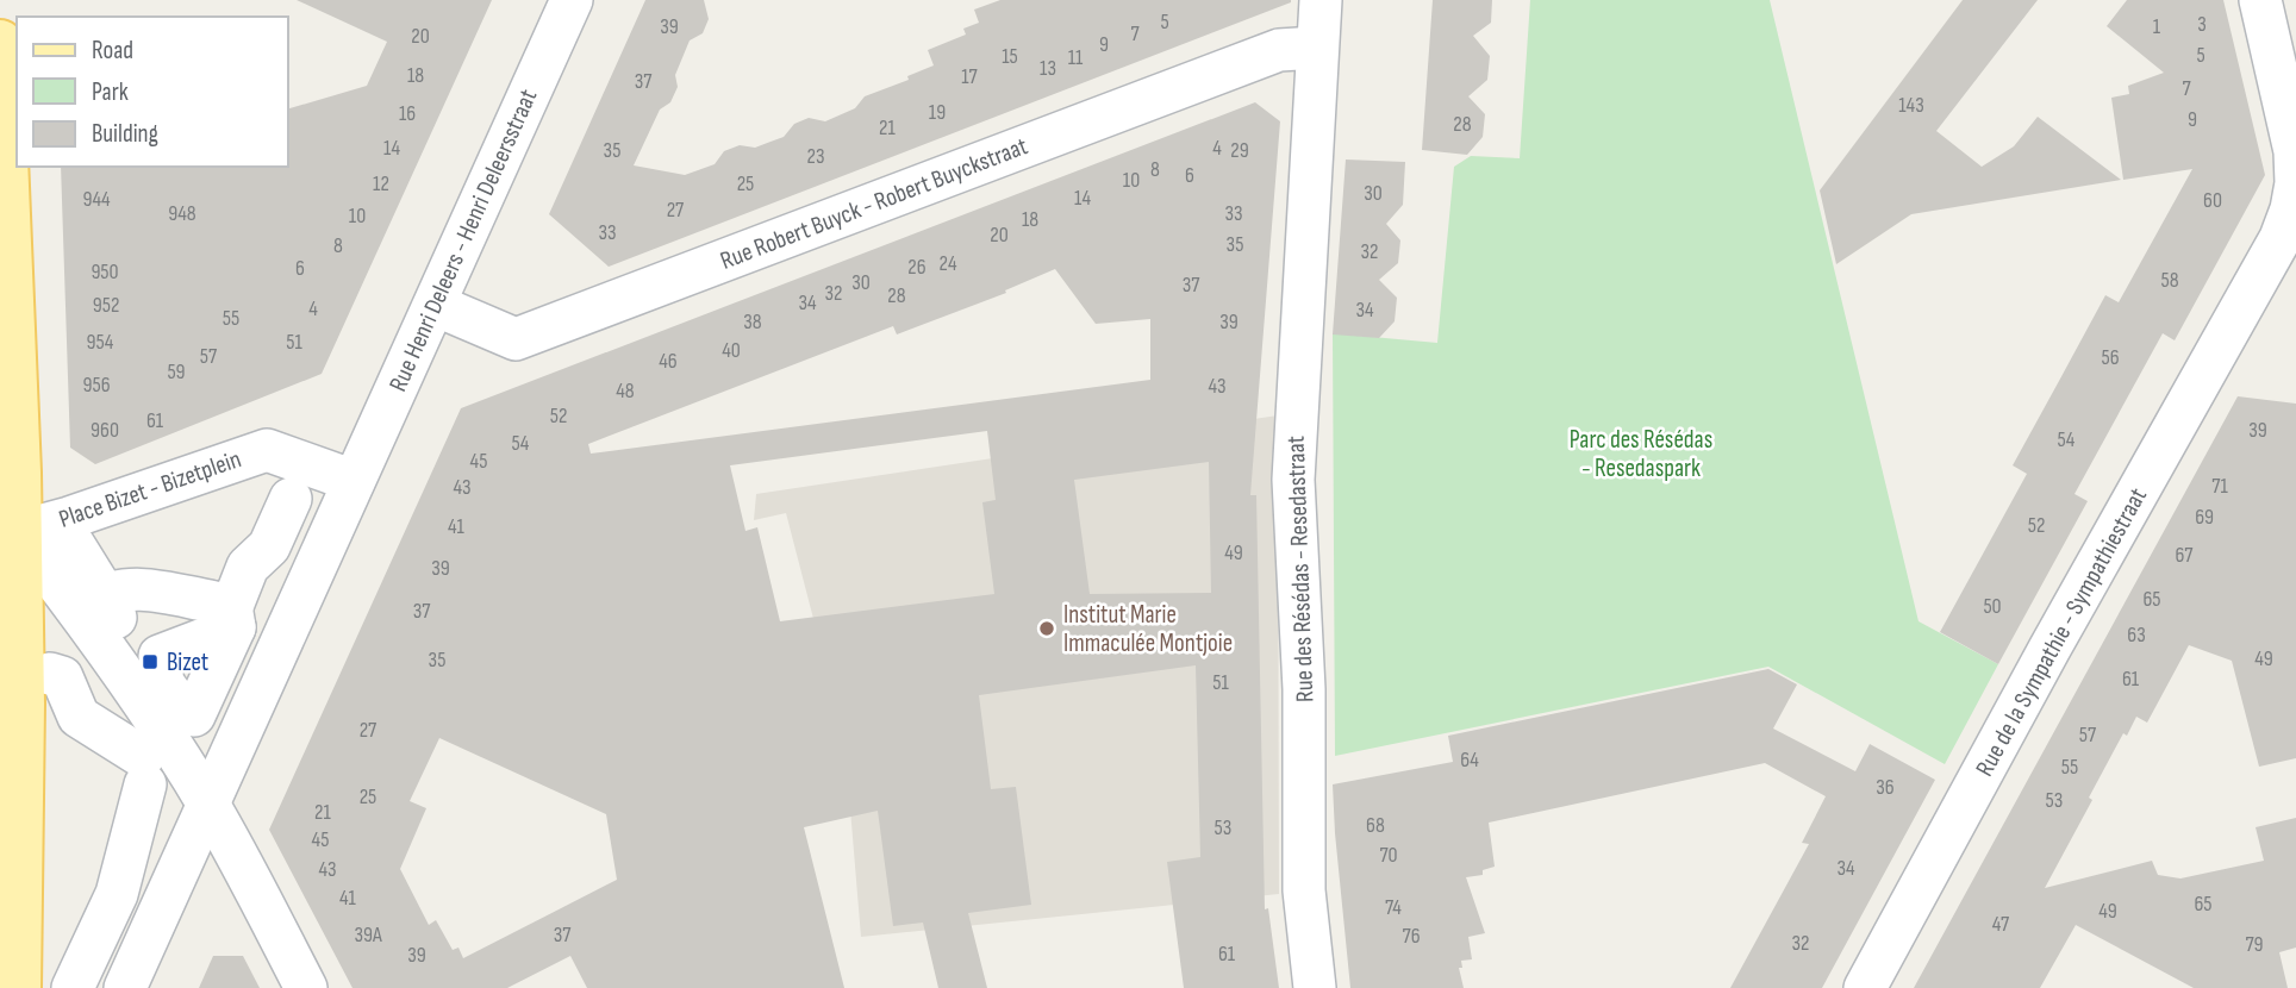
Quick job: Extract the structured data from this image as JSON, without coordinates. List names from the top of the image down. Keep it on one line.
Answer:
{"streets":{"street":["Rue Robert Buyck - Robert Buyckstraat","Rue Henri Deleers - Henri Deleersstraat","Place Bizet - Bizetplein","Rue des Résédas - Resedastraat","Rue de la Sympathie - Sympathiestraat"]},"crossings":[["Rue Robert Buyck - Robert Buyckstraat","Rue Henri Deleers - Henri Deleersstraat"],["Rue Robert Buyck - Robert Buyckstraat","Rue des Résédas - Resedastraat"],["Rue Henri Deleers - Henri Deleersstraat","Place Bizet - Bizetplein"]],"parks":["Parc des Résédas - Resedaspark"],"places":{"other":["Institut Marie Immaculée Montjoie"],"transit":["Bizet"]},"house_numbers":["5","3","39","1","7","20","9","5","15","11","13","18","17","37","7","143","19","16","9","28","21","14","4","35","29","23","8","6","10","12","25","30","14","944","60","27","948","33","10","18","33","20","35","8","32","24","26","6","950","58","30","37","32","28","34","952","4","34","55","38","39","954","51","40","57","56","46","59","956","43","48","52","61","960","39","54","54","45","71","43","69","52","41","49","67","39","65","50","37","63","49","35","61","51","27","57","64","55","36","25","53","21","68","53","45","70","34","43","41","65","74","49","47","39A","37","76","32","79","61","39"],"legend":["Road","Park","Building"]}
